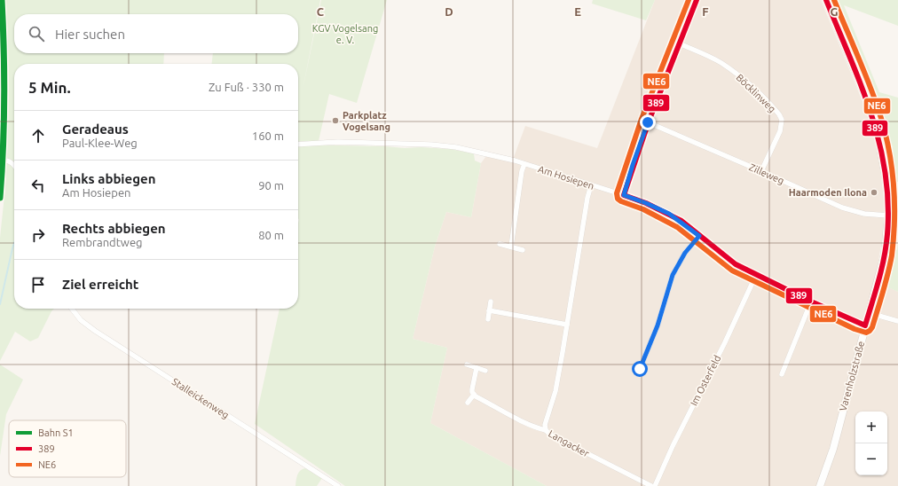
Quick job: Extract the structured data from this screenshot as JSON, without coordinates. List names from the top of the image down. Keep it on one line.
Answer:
{"streets":{"street":["Böcklinweg","Zilleweg","Am Hosiepen","Varenholzstraße","Im Osterfeld","Stalleickenweg","Langacker"]},"crossings":[["Böcklinweg","Zilleweg"],["Zilleweg","Varenholzstraße"],["Am Hosiepen","Varenholzstraße"],["Am Hosiepen","Im Osterfeld"],["Am Hosiepen","Langacker"]],"parks":["KGV Vogelsang e. V."],"places":["Parkplatz Vogelsang","Haarmoden Ilona"],"lines":["rail line S1","transit line 389","transit line NE6"],"legend":["Bahn S1","389","NE6"],"page":{"search":"Hier suchen","heading":["5 Min.","Zu Fuß · 330 m"],"list":[["Geradeaus","Paul-Klee-Weg","160 m"],["Links abbiegen","Am Hosiepen","90 m"],["Rechts abbiegen","Rembrandtweg","80 m"],"Ziel erreicht"],"map_buttons":["+","−"]},"grid":{"columns":["C","D","E","F","G"]}}
